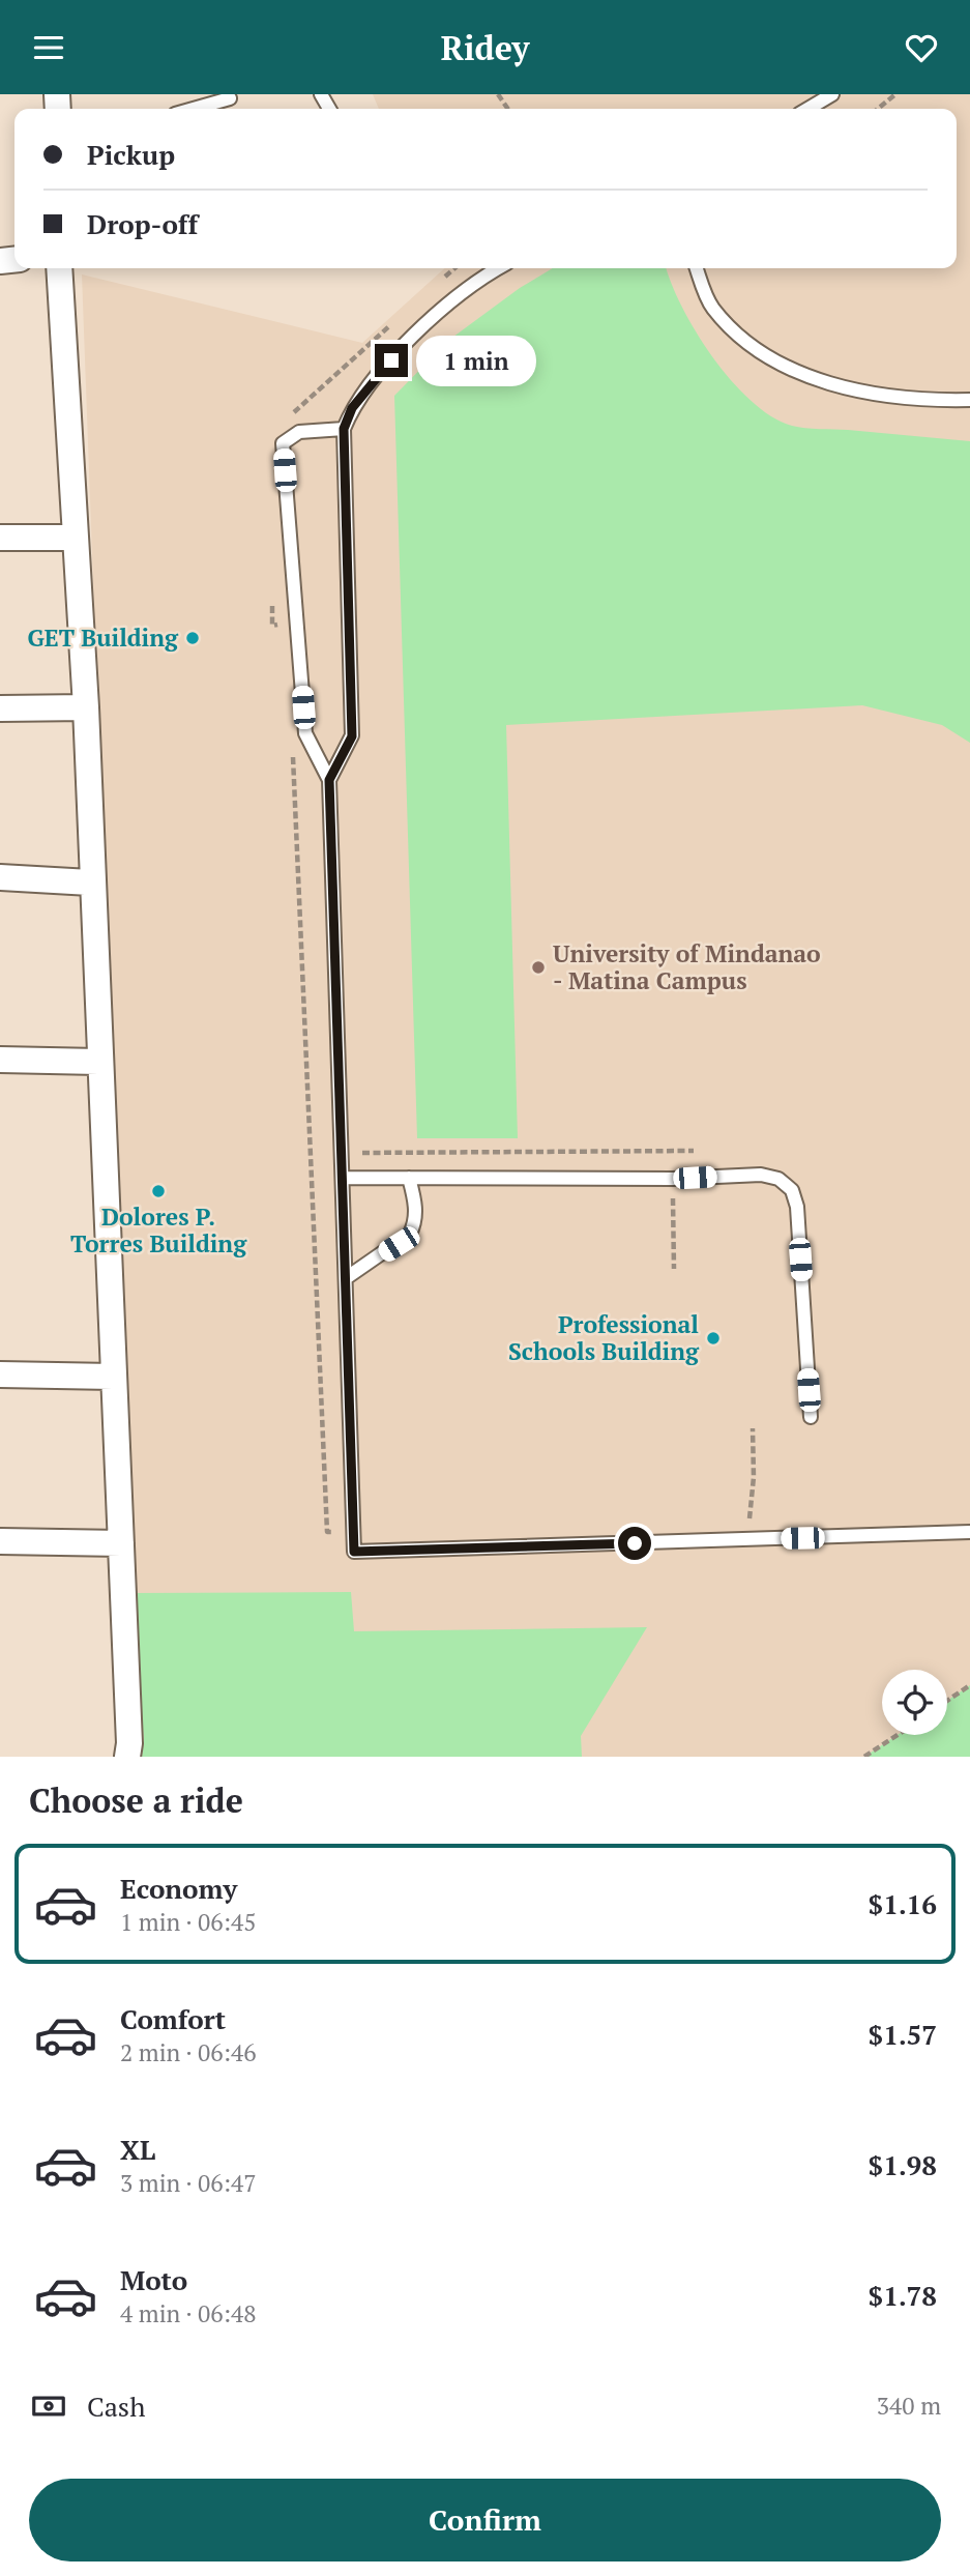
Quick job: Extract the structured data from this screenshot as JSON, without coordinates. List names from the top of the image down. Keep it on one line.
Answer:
{"places":["GET Building","University of Mindanao - Matina Campus","Dolores P. Torres Building","Professional Schools Building"],"page":{"header":"Ridey","banner":["Pickup","Drop-off"],"bubble":"1 min","heading":"Choose a ride","list":[{"name":"Economy","note":"1 min · 06:45","value":"$1.16"},{"name":"Comfort","note":"2 min · 06:46","value":"$1.57"},{"name":"XL","note":"3 min · 06:47","value":"$1.98"},{"name":"Moto","note":"4 min · 06:48","value":"$1.78"}],"pay":["Cash","340 m"],"buttons":"Confirm"}}
